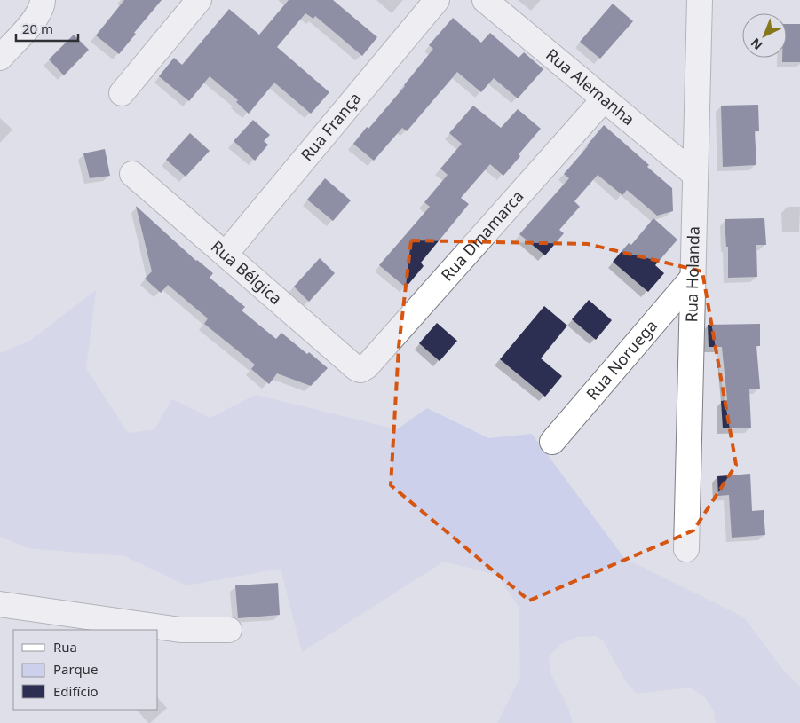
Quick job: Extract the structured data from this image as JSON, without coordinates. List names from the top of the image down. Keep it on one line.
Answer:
{"streets":{"street":["Rua Alemanha","Rua França","Rua Dinamarca","Rua Bélgica","Rua Holanda","Rua Noruega"]},"crossings":[["Rua Alemanha","Rua Dinamarca"],["Rua Alemanha","Rua Holanda"],["Rua França","Rua Bélgica"],["Rua Dinamarca","Rua Bélgica"],["Rua Holanda","Rua Noruega"]],"legend":["Rua","Parque","Edifício"],"scale_bar":"20 m","north":"bottom left"}
